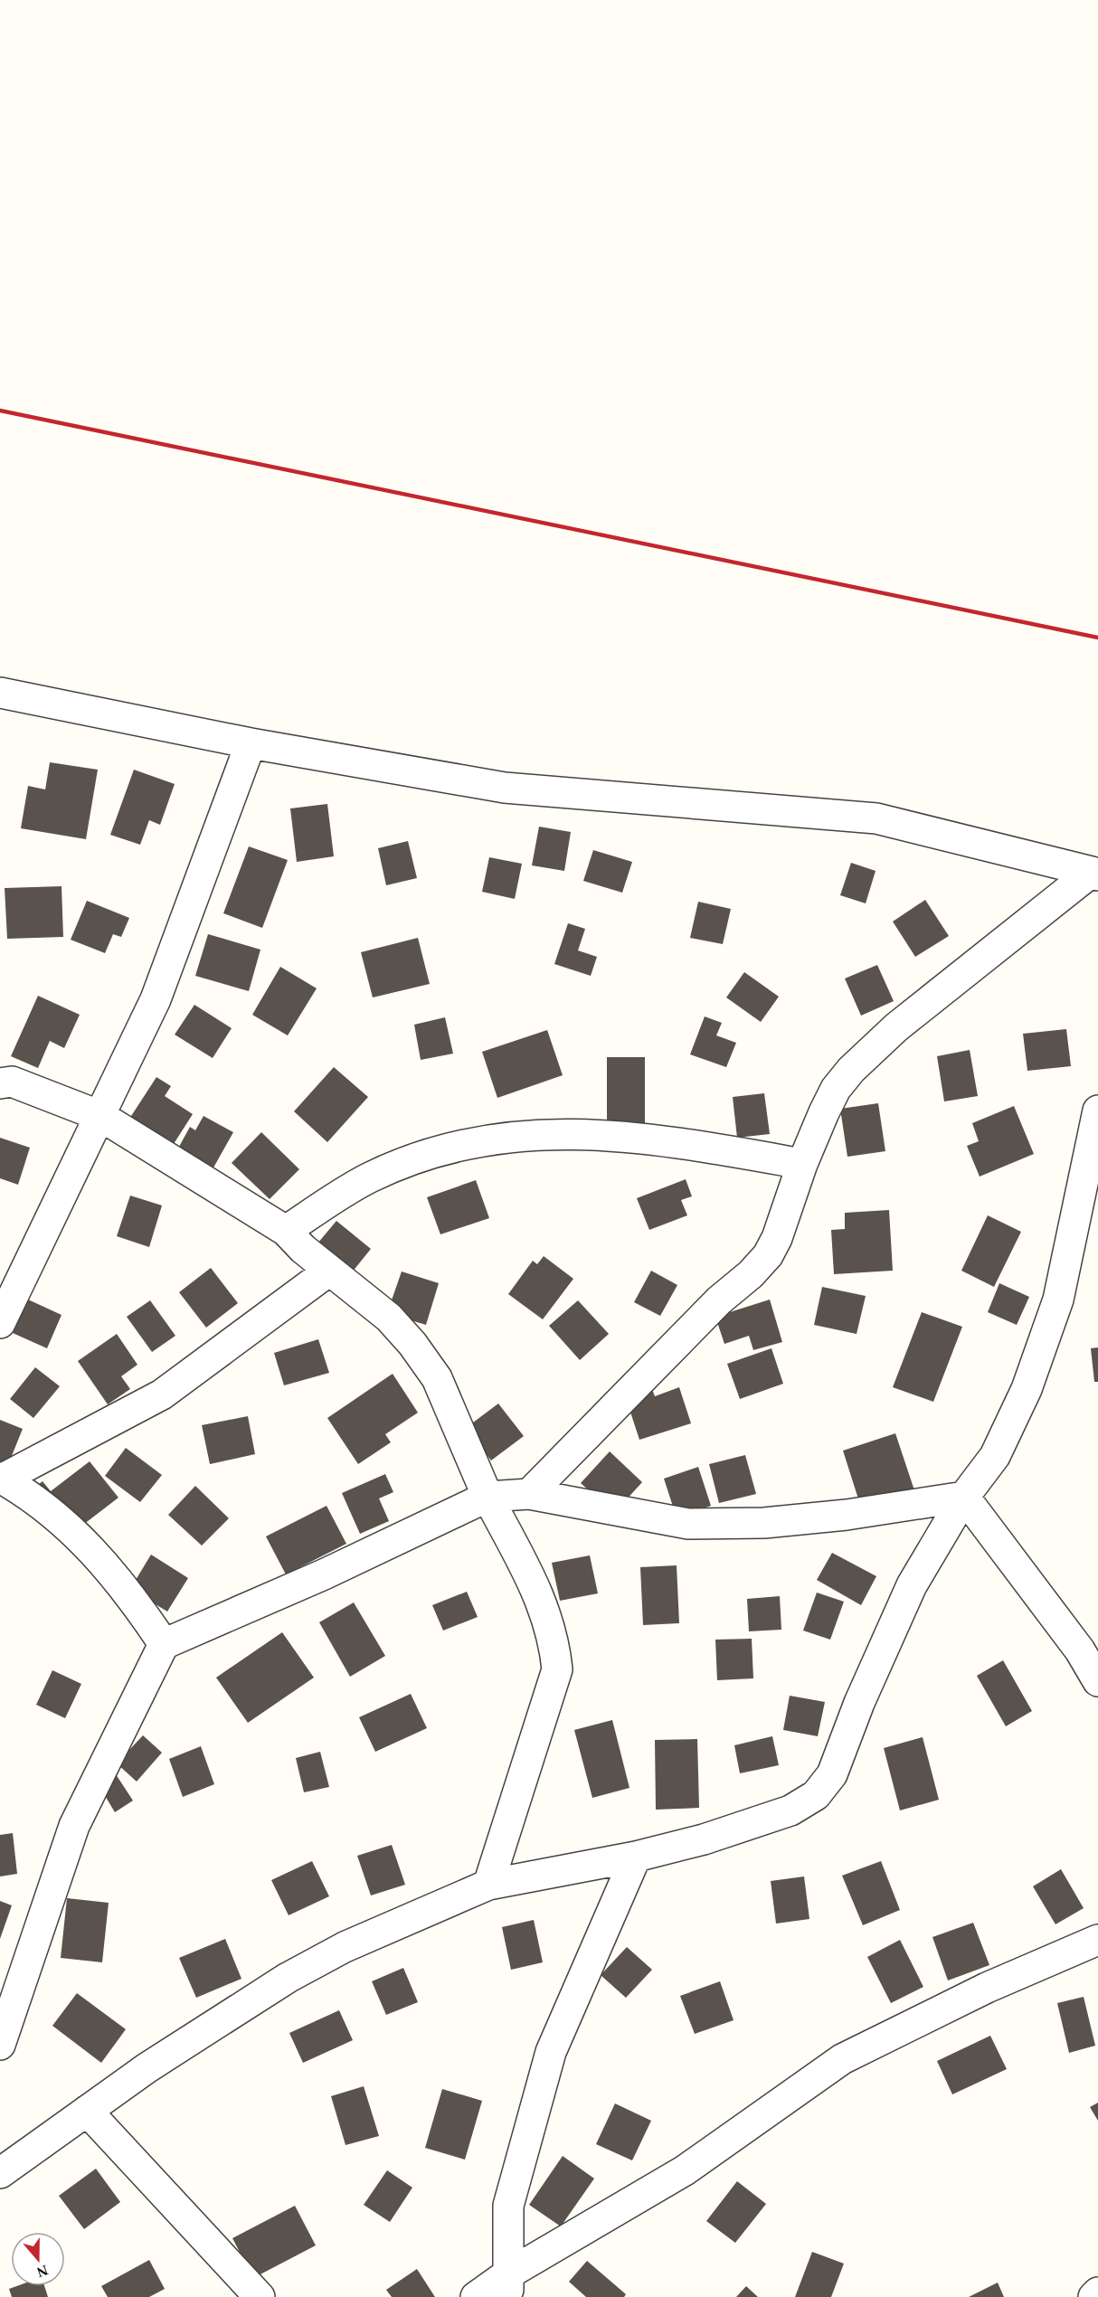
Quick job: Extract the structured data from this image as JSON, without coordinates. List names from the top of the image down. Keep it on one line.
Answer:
{"north":"bottom"}
